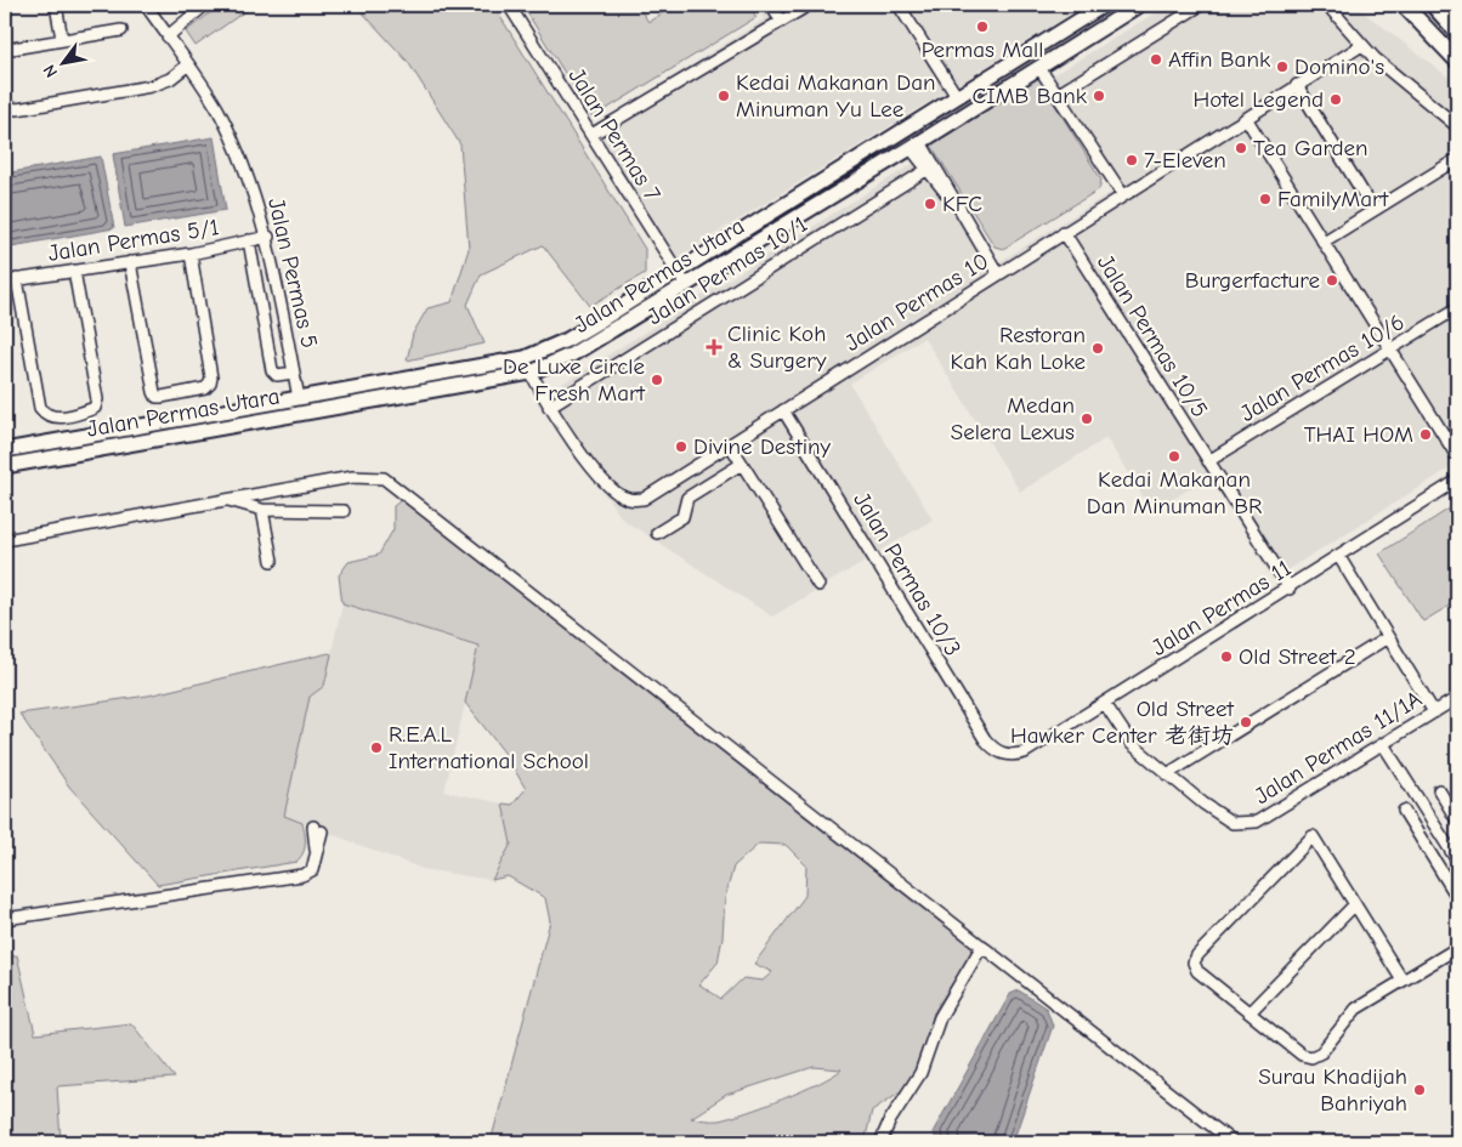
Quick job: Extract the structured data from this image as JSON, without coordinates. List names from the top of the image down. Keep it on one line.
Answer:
{"streets":{"main road":["Jalan Permas Utara"],"street":["Jalan Permas 7","Jalan Permas 5/1","Jalan Permas 10/1","Jalan Permas 5","Jalan Permas 10","Jalan Permas 10/5","Jalan Permas 10/6","Jalan Permas 10/3","Jalan Permas 11","Jalan Permas 11/1A"]},"crossings":[["Jalan Permas 7","Jalan Permas Utara"],["Jalan Permas 5/1","Jalan Permas 5"],["Jalan Permas 10/1","Jalan Permas 10"],["Jalan Permas 5","Jalan Permas Utara"],["Jalan Permas Utara","Jalan Permas 10"],["Jalan Permas 10","Jalan Permas 10/5"],["Jalan Permas 10","Jalan Permas 10/3"],["Jalan Permas 10/5","Jalan Permas 10/6"],["Jalan Permas 10/5","Jalan Permas 11"],["Jalan Permas 10/3","Jalan Permas 11"],["Jalan Permas 11","Jalan Permas 11/1A"]],"places":{"other":["Permas Mall","Affin Bank","Domino's","Kedai Makanan Dan Minuman Yu Lee","CIMB Bank","Hotel Legend","Tea Garden","7-Eleven","FamilyMart","KFC","Burgerfacture","Restoran Kah Kah Loke","De Luxe Circle Fresh Mart","Medan Selera Lexus","THAI HOM","Divine Destiny","Kedai Makanan Dan Minuman BR","Old Street 2","Old Street Hawker Center 老街坊","R.E.A.L International School","Surau Khadijah Bahriyah"],"health":["Clinic Koh & Surgery"]},"north":"bottom left"}
